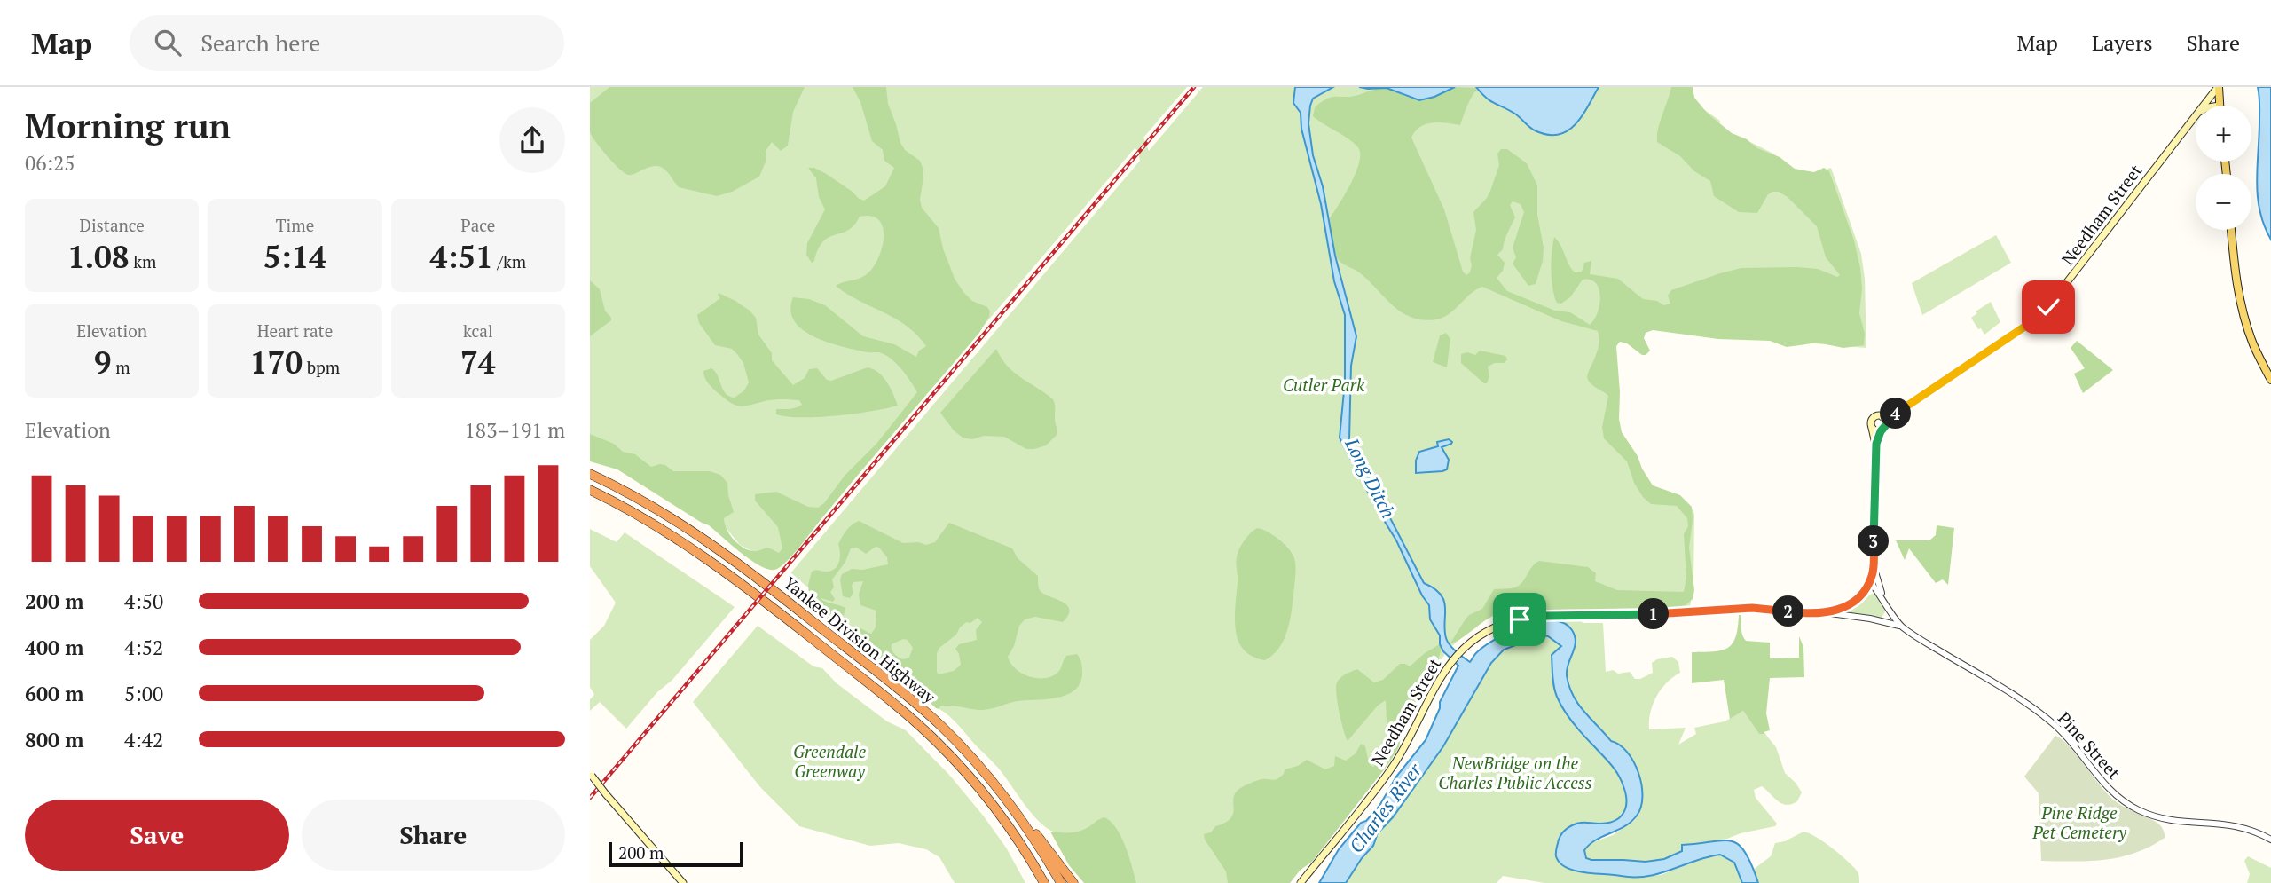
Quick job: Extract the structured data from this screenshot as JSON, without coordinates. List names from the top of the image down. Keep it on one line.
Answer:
{"streets":{"highway":["Yankee Division Highway"],"main road":["Needham Street"],"street":["Pine Street"]},"crossings":[["Needham Street","Pine Street"]],"water":["Long Ditch","Charles River"],"parks":["Cutler Park","Greendale Greenway","NewBridge on the Charles Public Access","Pine Ridge Pet Cemetery"],"scale_bar":"200 m","page":{"header":"Map","search":"Search here","nav":["Map","Layers","Share"],"heading":["Morning run","06:25"],"map_buttons":["+","−"],"stats":[["Distance","1.08 km"],["Time","5:14"],["Pace","4:51 /km"],["Elevation","9 m"],["Heart rate","170 bpm"],["kcal","74"]],"pins":["4","3","2","1"],"chart":["Elevation","183–191 m"],"list":[{"name":"200 m","note":"4:50"},{"name":"400 m","note":"4:52"},{"name":"600 m","note":"5:00"},{"name":"800 m","note":"4:42"}],"buttons":["Save","Share"],"scale":"200 m"}}
